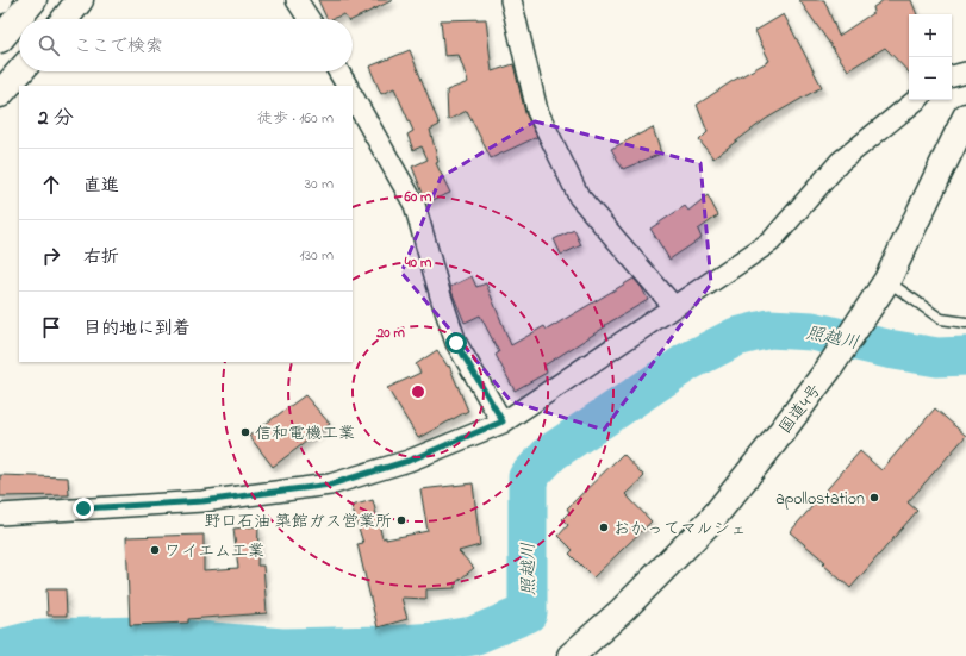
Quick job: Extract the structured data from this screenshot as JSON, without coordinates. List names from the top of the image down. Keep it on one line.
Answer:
{"streets":{"highway":["国道4号"]},"water":["照越川"],"places":["信和電機工業","apollostation","野口石油 築館ガス営業所","おかってマルシェ","ワイエム工業"],"page":{"map_buttons":["+","−"],"search":"ここで検索","heading":["2 分","徒歩 · 160 m"],"list":[["直進","30 m"],["右折","130 m"],"目的地に到着"]},"rings":["60 m","40 m","20 m"]}
